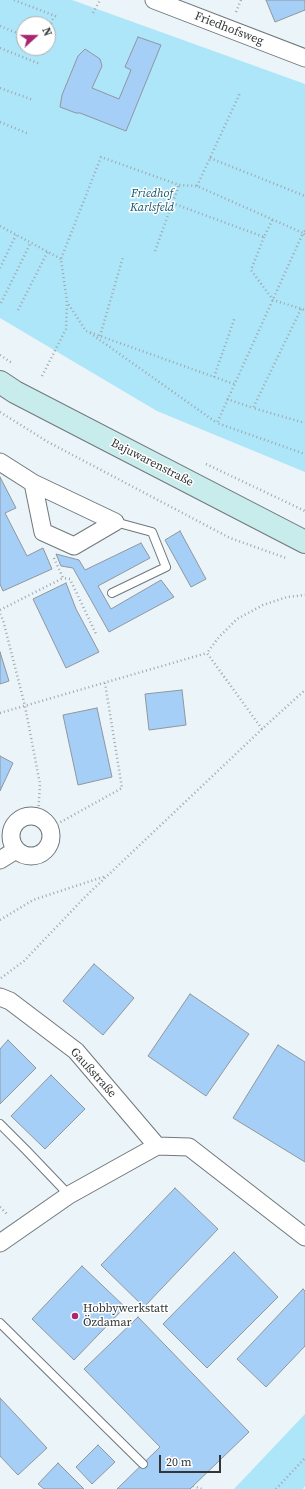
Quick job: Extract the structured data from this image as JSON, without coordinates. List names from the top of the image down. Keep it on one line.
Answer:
{"streets":{"main road":["Bajuwarenstraße"],"street":["Friedhofsweg","Gaußstraße"]},"parks":["Friedhof Karlsfeld"],"places":["Hobbywerkstatt Özdamar"],"scale_bar":"20 m","north":"right"}
